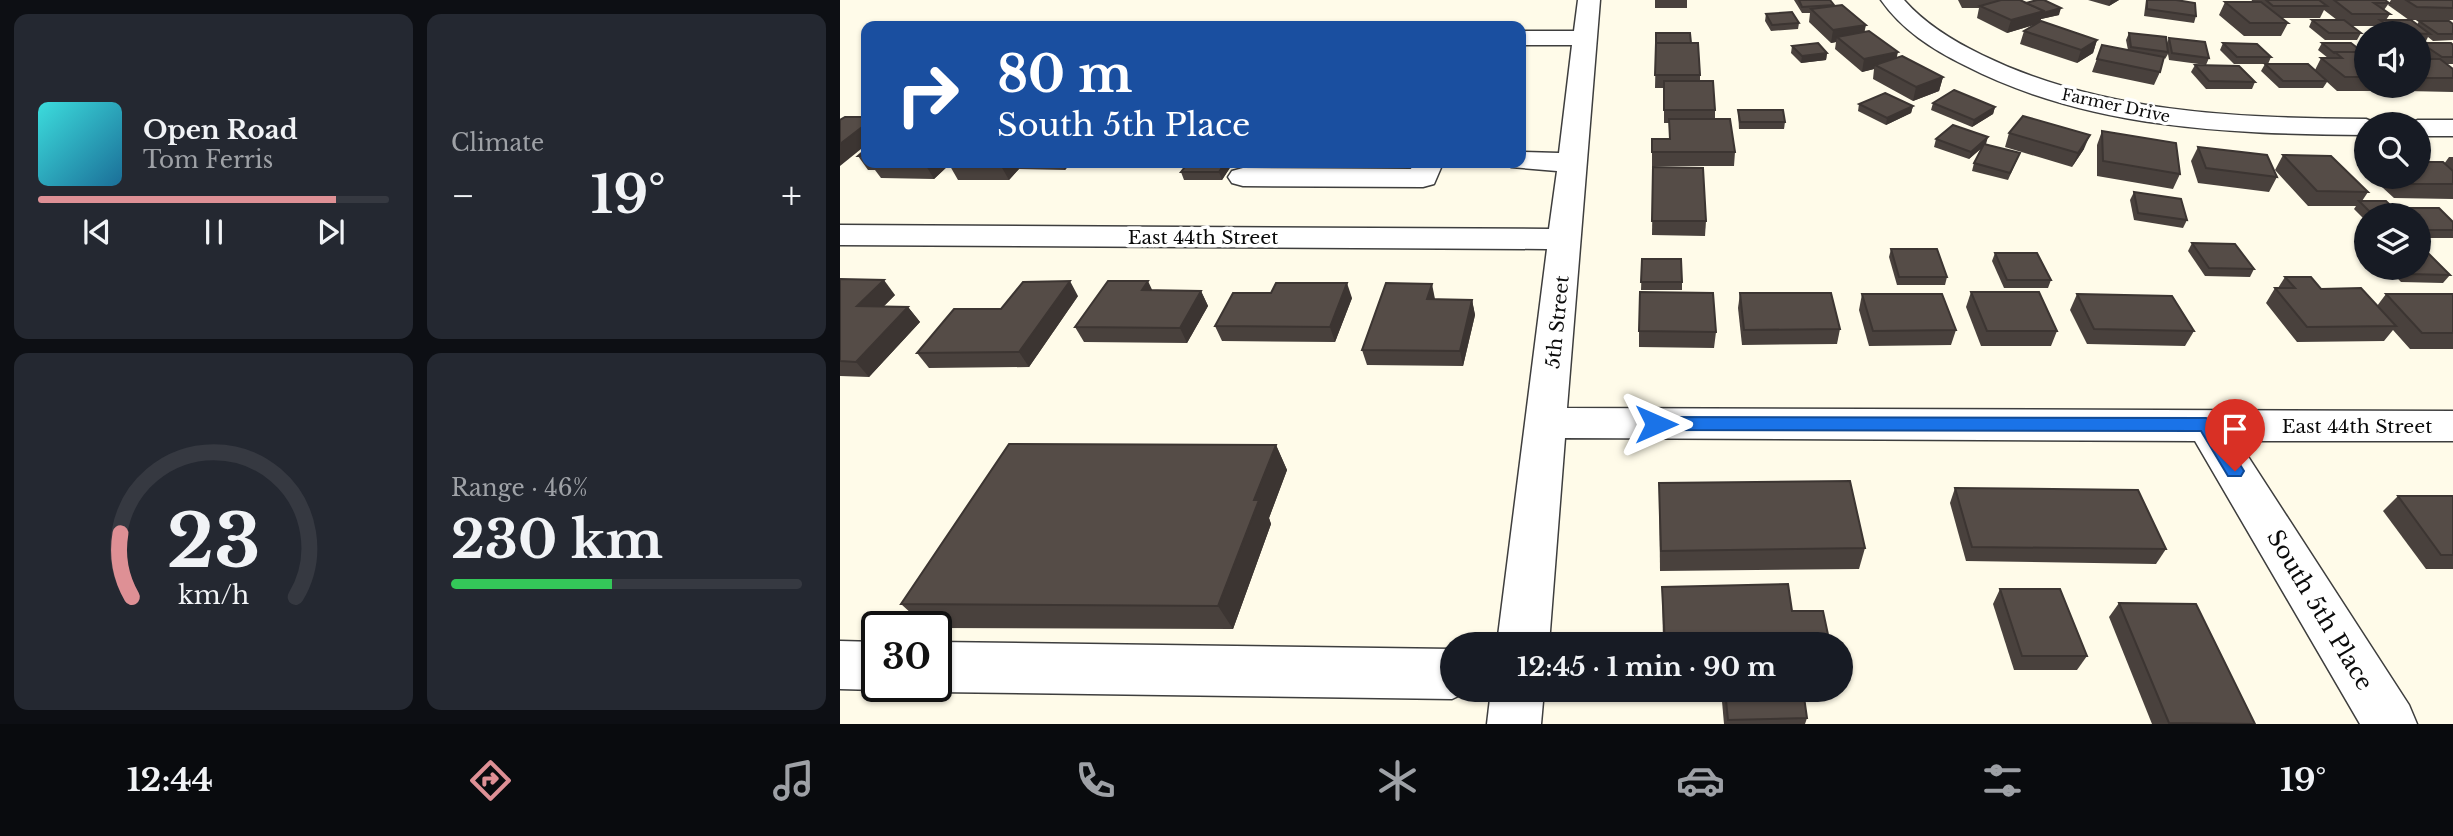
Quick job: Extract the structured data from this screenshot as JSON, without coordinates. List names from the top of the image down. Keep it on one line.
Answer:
{"streets":{"street":["Farmer Drive","East 44th Street","5th Street","South 5th Place"]},"crossings":[["East 44th Street","5th Street"],["East 44th Street","South 5th Place"]],"page":{"tile":["Climate",["Range · 46%","230 km"]],"turn":["80 m","South 5th Place"],"song":["Open Road","Tom Ferris"],"heat":["−","19°","+"],"limit":"30","trip":"12:45 · 1 min · 90 m","tabs":["12:44","19°"],"gauge":["23","km/h"]}}
